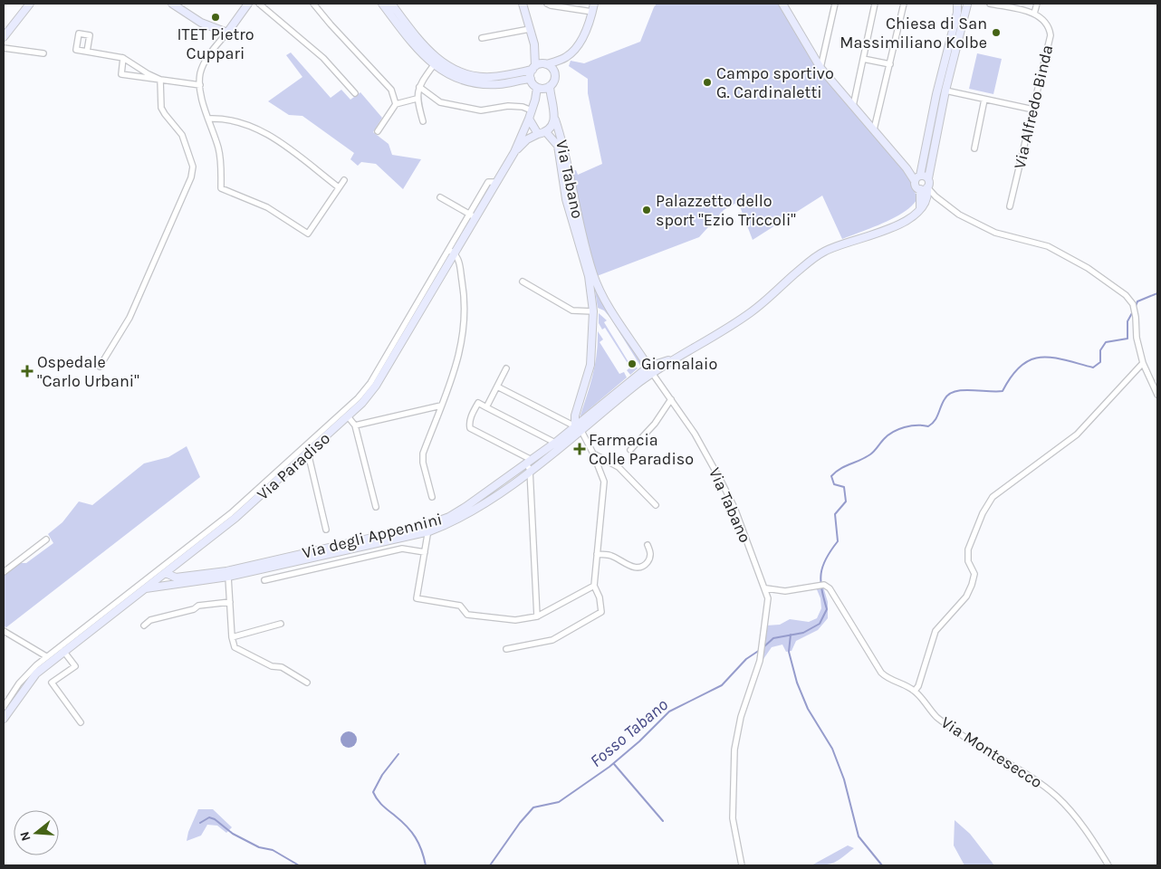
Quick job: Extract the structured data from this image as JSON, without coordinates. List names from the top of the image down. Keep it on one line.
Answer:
{"streets":{"street":["Via Alfredo Binda","Via Tabano","Via Paradiso","Via degli Appennini","Via Montesecco"]},"crossings":[["Via Tabano","Via degli Appennini"],["Via Tabano","Via Montesecco"],["Via Paradiso","Via degli Appennini"]],"water":["Fosso Tabano"],"places":{"other":["ITET Pietro Cuppari","Chiesa di San Massimiliano Kolbe","Campo sportivo G. Cardinaletti","Palazzetto dello sport \"Ezio Triccoli\"","Giornalaio"],"health":["Ospedale \"Carlo Urbani\"","Farmacia Colle Paradiso"]},"north":"left"}
